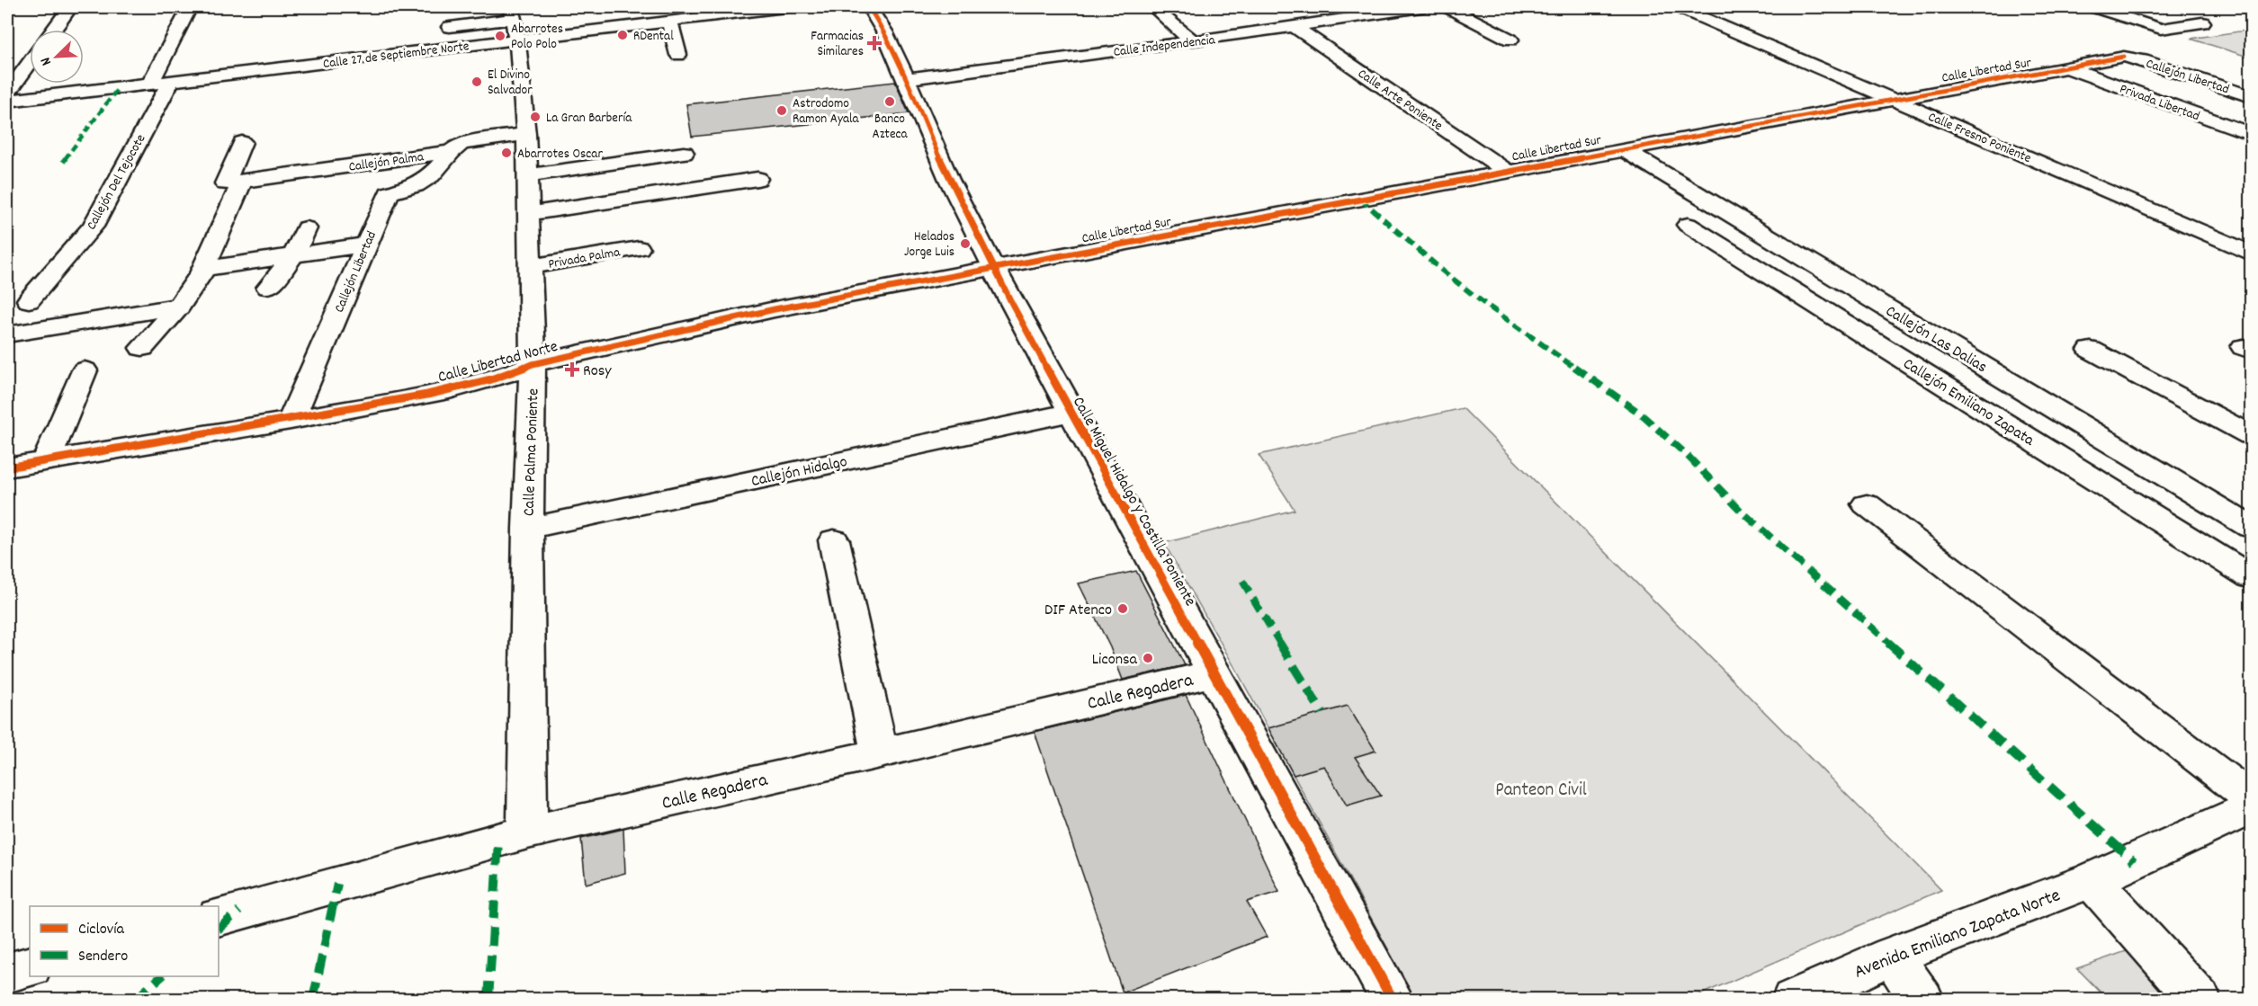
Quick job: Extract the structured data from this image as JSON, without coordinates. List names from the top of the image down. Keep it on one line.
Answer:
{"streets":{"street":["Calle Independencia","Calle 27 de Septiembre Norte","Calle Libertad Sur","Callejón Libertad","Calle Arte Poniente","Privada Libertad","Calle Fresno Poniente","Callejón Palma","Callejón Del Tejocote","Privada Palma","Callejón Las Dalias","Calle Libertad Norte","Callejón Emiliano Zapata","Calle Palma Poniente","Callejón Hidalgo","Calle Miguel Hidalgo y Costilla Poniente","Calle Regadera","Avenida Emiliano Zapata Norte"]},"crossings":[["Calle Independencia","Calle Arte Poniente"],["Calle Independencia","Calle Miguel Hidalgo y Costilla Poniente"],["Calle 27 de Septiembre Norte","Callejón Del Tejocote"],["Calle 27 de Septiembre Norte","Calle Palma Poniente"],["Calle Libertad Sur","Callejón Libertad"],["Calle Libertad Sur","Calle Arte Poniente"],["Calle Libertad Sur","Privada Libertad"],["Calle Libertad Sur","Calle Fresno Poniente"],["Calle Libertad Sur","Callejón Las Dalias"],["Calle Libertad Sur","Calle Libertad Norte"],["Calle Libertad Sur","Calle Miguel Hidalgo y Costilla Poniente"],["Callejón Libertad","Callejón Palma"],["Callejón Libertad","Calle Libertad Norte"],["Callejón Palma","Calle Palma Poniente"],["Privada Palma","Calle Palma Poniente"],["Calle Libertad Norte","Calle Palma Poniente"],["Calle Libertad Norte","Calle Miguel Hidalgo y Costilla Poniente"],["Calle Palma Poniente","Callejón Hidalgo"],["Calle Palma Poniente","Calle Regadera"],["Callejón Hidalgo","Calle Miguel Hidalgo y Costilla Poniente"],["Calle Miguel Hidalgo y Costilla Poniente","Calle Regadera"]],"parks":["Panteon Civil"],"places":{"other":["RDental","Abarrotes Polo Polo","El Divino Salvador","Banco Azteca","Astrodomo Ramon Ayala","La Gran Barbería","Abarrotes Oscar","Helados Jorge Luis","DIF Atenco","Liconsa"],"health":["Farmacias Similares","Rosy"]},"legend":["Ciclovía","Sendero"],"north":"bottom left"}
